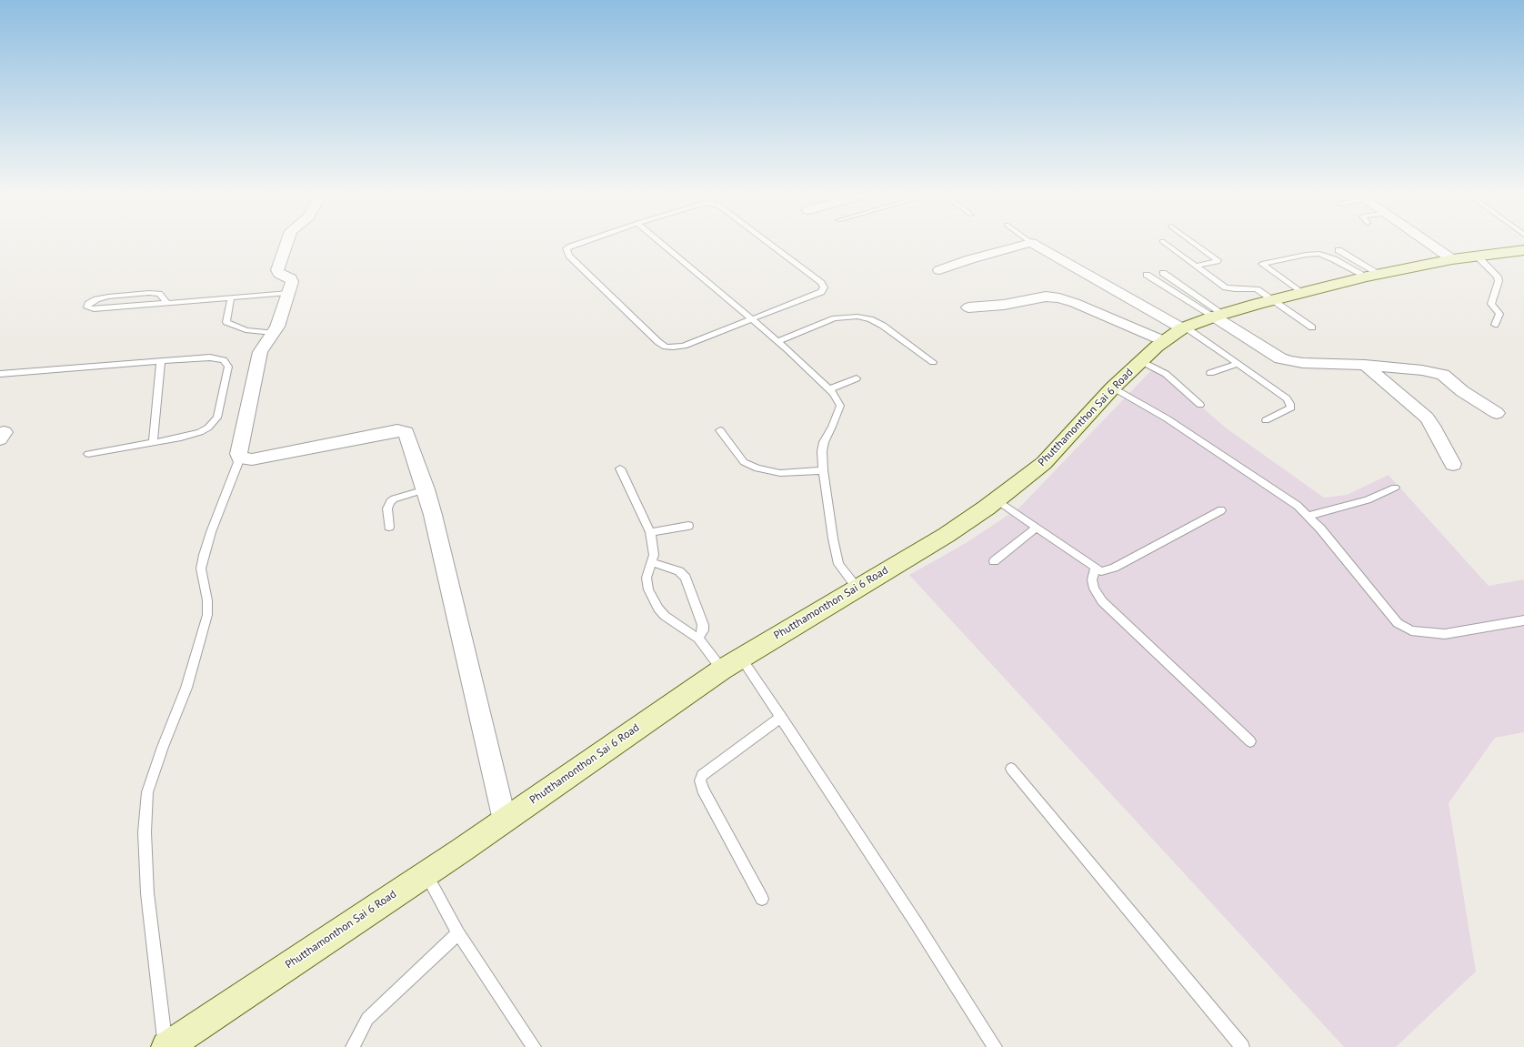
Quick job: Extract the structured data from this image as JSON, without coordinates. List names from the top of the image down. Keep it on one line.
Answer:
{"streets":{"main road":["Phutthamonthon Sai 6 Road"]}}
